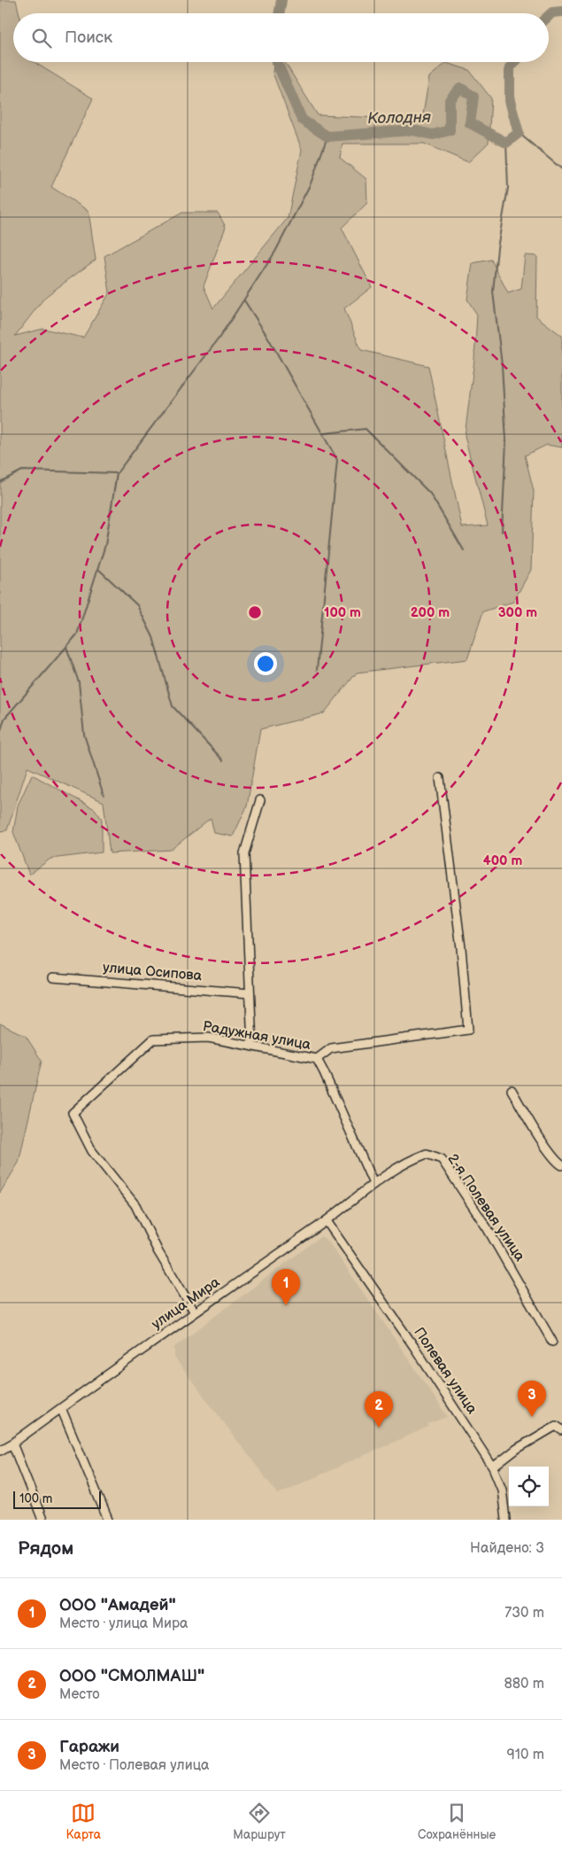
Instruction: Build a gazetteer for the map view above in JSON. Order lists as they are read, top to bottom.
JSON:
{
  "streets": {
    "street": [
      "улица Осипова",
      "Радужная улица",
      "2-я Полевая улица",
      "улица Мира",
      "Полевая улица"
    ]
  },
  "crossings": [
    ["Радужная улица", "2-я Полевая улица"],
    ["Радужная улица", "улица Мира"],
    ["2-я Полевая улица", "улица Мира"],
    ["2-я Полевая улица", "Полевая улица"],
    ["улица Мира", "Полевая улица"]
  ],
  "water": ["Колодня"],
  "scale_bar": "100 m",
  "page": {
    "search": "Поиск",
    "pins": ["1", "3", "2"],
    "scale": "100 m",
    "heading": ["Рядом", "Найдено: 3"],
    "list": [
      {
        "mark": "1",
        "name": "ООО \"Амадей\"",
        "note": "Место · улица Мира",
        "value": "730 m"
      },
      {
        "mark": "2",
        "name": "ООО \"СМОЛМАШ\"",
        "note": "Место",
        "value": "880 m"
      },
      {
        "mark": "3",
        "name": "Гаражи",
        "note": "Место · Полевая улица",
        "value": "910 m"
      }
    ],
    "nav": ["Карта", "Маршрут", "Сохранённые"]
  },
  "rings": [
    "100 m",
    "200 m",
    "300 m",
    "400 m"
  ]
}
